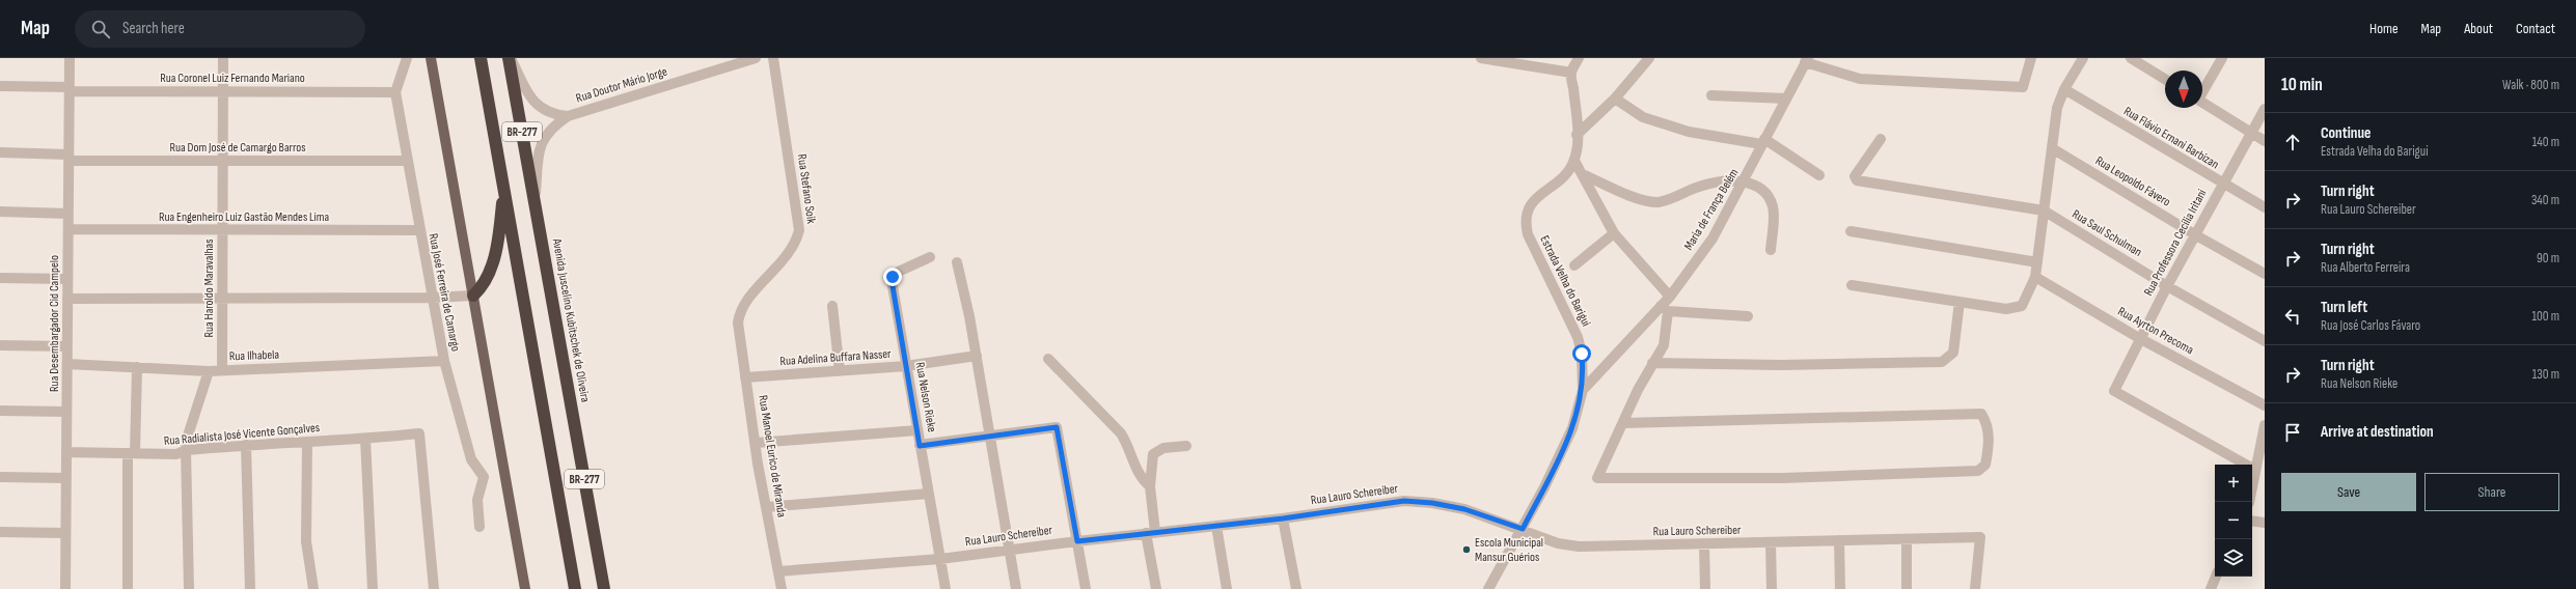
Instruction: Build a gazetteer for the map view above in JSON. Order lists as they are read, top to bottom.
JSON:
{
  "streets": {
    "highway": ["BR-277", "Avenida Juscelino Kubitschek de Oliveira"],
    "street": [
      "Rua Coronel Luiz Fernando Mariano",
      "Rua Doutor Mário Jorge",
      "Rua Flávio Ernani Barbizan",
      "Rua Dom José de Camargo Barros",
      "Rua Leopoldo Fávero",
      "Rua Stefano Soik",
      "Maria de França Belém",
      "Rua Engenheiro Luiz Gastão Mendes Lima",
      "Rua Saul Schulman",
      "Rua Professora Cecília Iritani",
      "Estrada Velha do Barigui",
      "Rua Haroldo Maravalhas",
      "Rua José Ferreira de Camargo",
      "Rua Desembargador Cid Campelo",
      "Rua Ayrton Precoma",
      "Rua Ilhabela",
      "Rua Adelina Buffara Nasser",
      "Rua Nelson Rieke",
      "Rua Radialista José Vicente Gonçalves",
      "Rua Manoel Eurico de Miranda",
      "Rua Lauro Schereiber"
    ]
  },
  "crossings": [
    ["Rua Coronel Luiz Fernando Mariano", "Rua Haroldo Maravalhas"],
    ["Rua Coronel Luiz Fernando Mariano", "Rua José Ferreira de Camargo"],
    ["Rua Coronel Luiz Fernando Mariano", "Rua Desembargador Cid Campelo"],
    ["Rua Doutor Mário Jorge", "Avenida Juscelino Kubitschek de Oliveira"],
    ["Rua Flávio Ernani Barbizan", "Rua Professora Cecília Iritani"],
    ["Rua Dom José de Camargo Barros", "Rua Haroldo Maravalhas"],
    ["Rua Dom José de Camargo Barros", "Rua José Ferreira de Camargo"],
    ["Rua Dom José de Camargo Barros", "Rua Desembargador Cid Campelo"],
    ["Rua Leopoldo Fávero", "Rua Professora Cecília Iritani"],
    ["Rua Stefano Soik", "Rua Manoel Eurico de Miranda"],
    ["Maria de França Belém", "Estrada Velha do Barigui"],
    ["Rua Engenheiro Luiz Gastão Mendes Lima", "Rua Haroldo Maravalhas"],
    ["Rua Engenheiro Luiz Gastão Mendes Lima", "Rua José Ferreira de Camargo"],
    ["Rua Engenheiro Luiz Gastão Mendes Lima", "Rua Desembargador Cid Campelo"],
    ["Rua Saul Schulman", "Rua Professora Cecília Iritani"],
    ["Rua Professora Cecília Iritani", "Rua Ayrton Precoma"],
    ["Estrada Velha do Barigui", "Rua Lauro Schereiber"],
    ["Rua Haroldo Maravalhas", "Rua Ilhabela"],
    ["Rua José Ferreira de Camargo", "Rua Ilhabela"],
    ["Rua Desembargador Cid Campelo", "Rua Ilhabela"],
    ["Rua Desembargador Cid Campelo", "Rua Radialista José Vicente Gonçalves"],
    ["Rua Adelina Buffara Nasser", "Rua Nelson Rieke"],
    ["Rua Adelina Buffara Nasser", "Rua Manoel Eurico de Miranda"],
    ["Rua Nelson Rieke", "Rua Lauro Schereiber"],
    ["Rua Manoel Eurico de Miranda", "Rua Lauro Schereiber"]
  ],
  "places": ["Escola Municipal Mansur Guérios"],
  "north": "bottom",
  "page": {
    "header": "Map",
    "search": "Search here",
    "nav": [
      "Home",
      "Map",
      "About",
      "Contact"
    ],
    "heading": ["10 min", "Walk · 800 m"],
    "list": [
      ["Continue", "Estrada Velha do Barigui", "140 m"],
      ["Turn right", "Rua Lauro Schereiber", "340 m"],
      ["Turn right", "Rua Alberto Ferreira", "90 m"],
      ["Turn left", "Rua José Carlos Fávaro", "100 m"],
      ["Turn right", "Rua Nelson Rieke", "130 m"],
      "Arrive at destination"
    ],
    "buttons": ["Save", "Share"],
    "map_buttons": ["+", "−"]
  }
}
